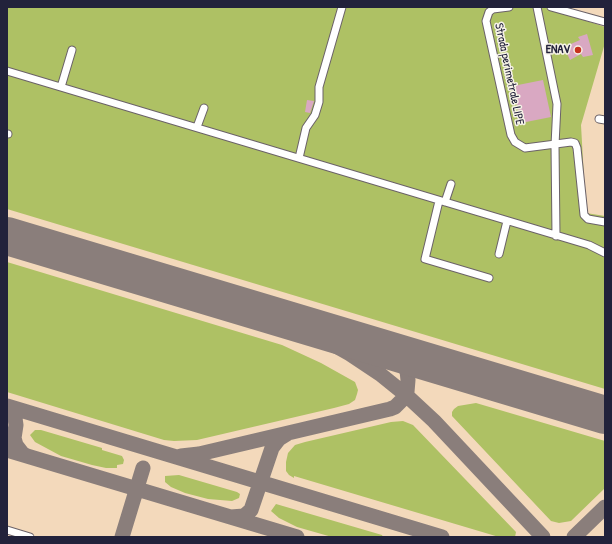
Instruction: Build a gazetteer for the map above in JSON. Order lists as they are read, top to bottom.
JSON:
{
  "streets": {
    "street": ["Strada perimetrale LIPE"]
  },
  "places": ["ENAV"]
}
